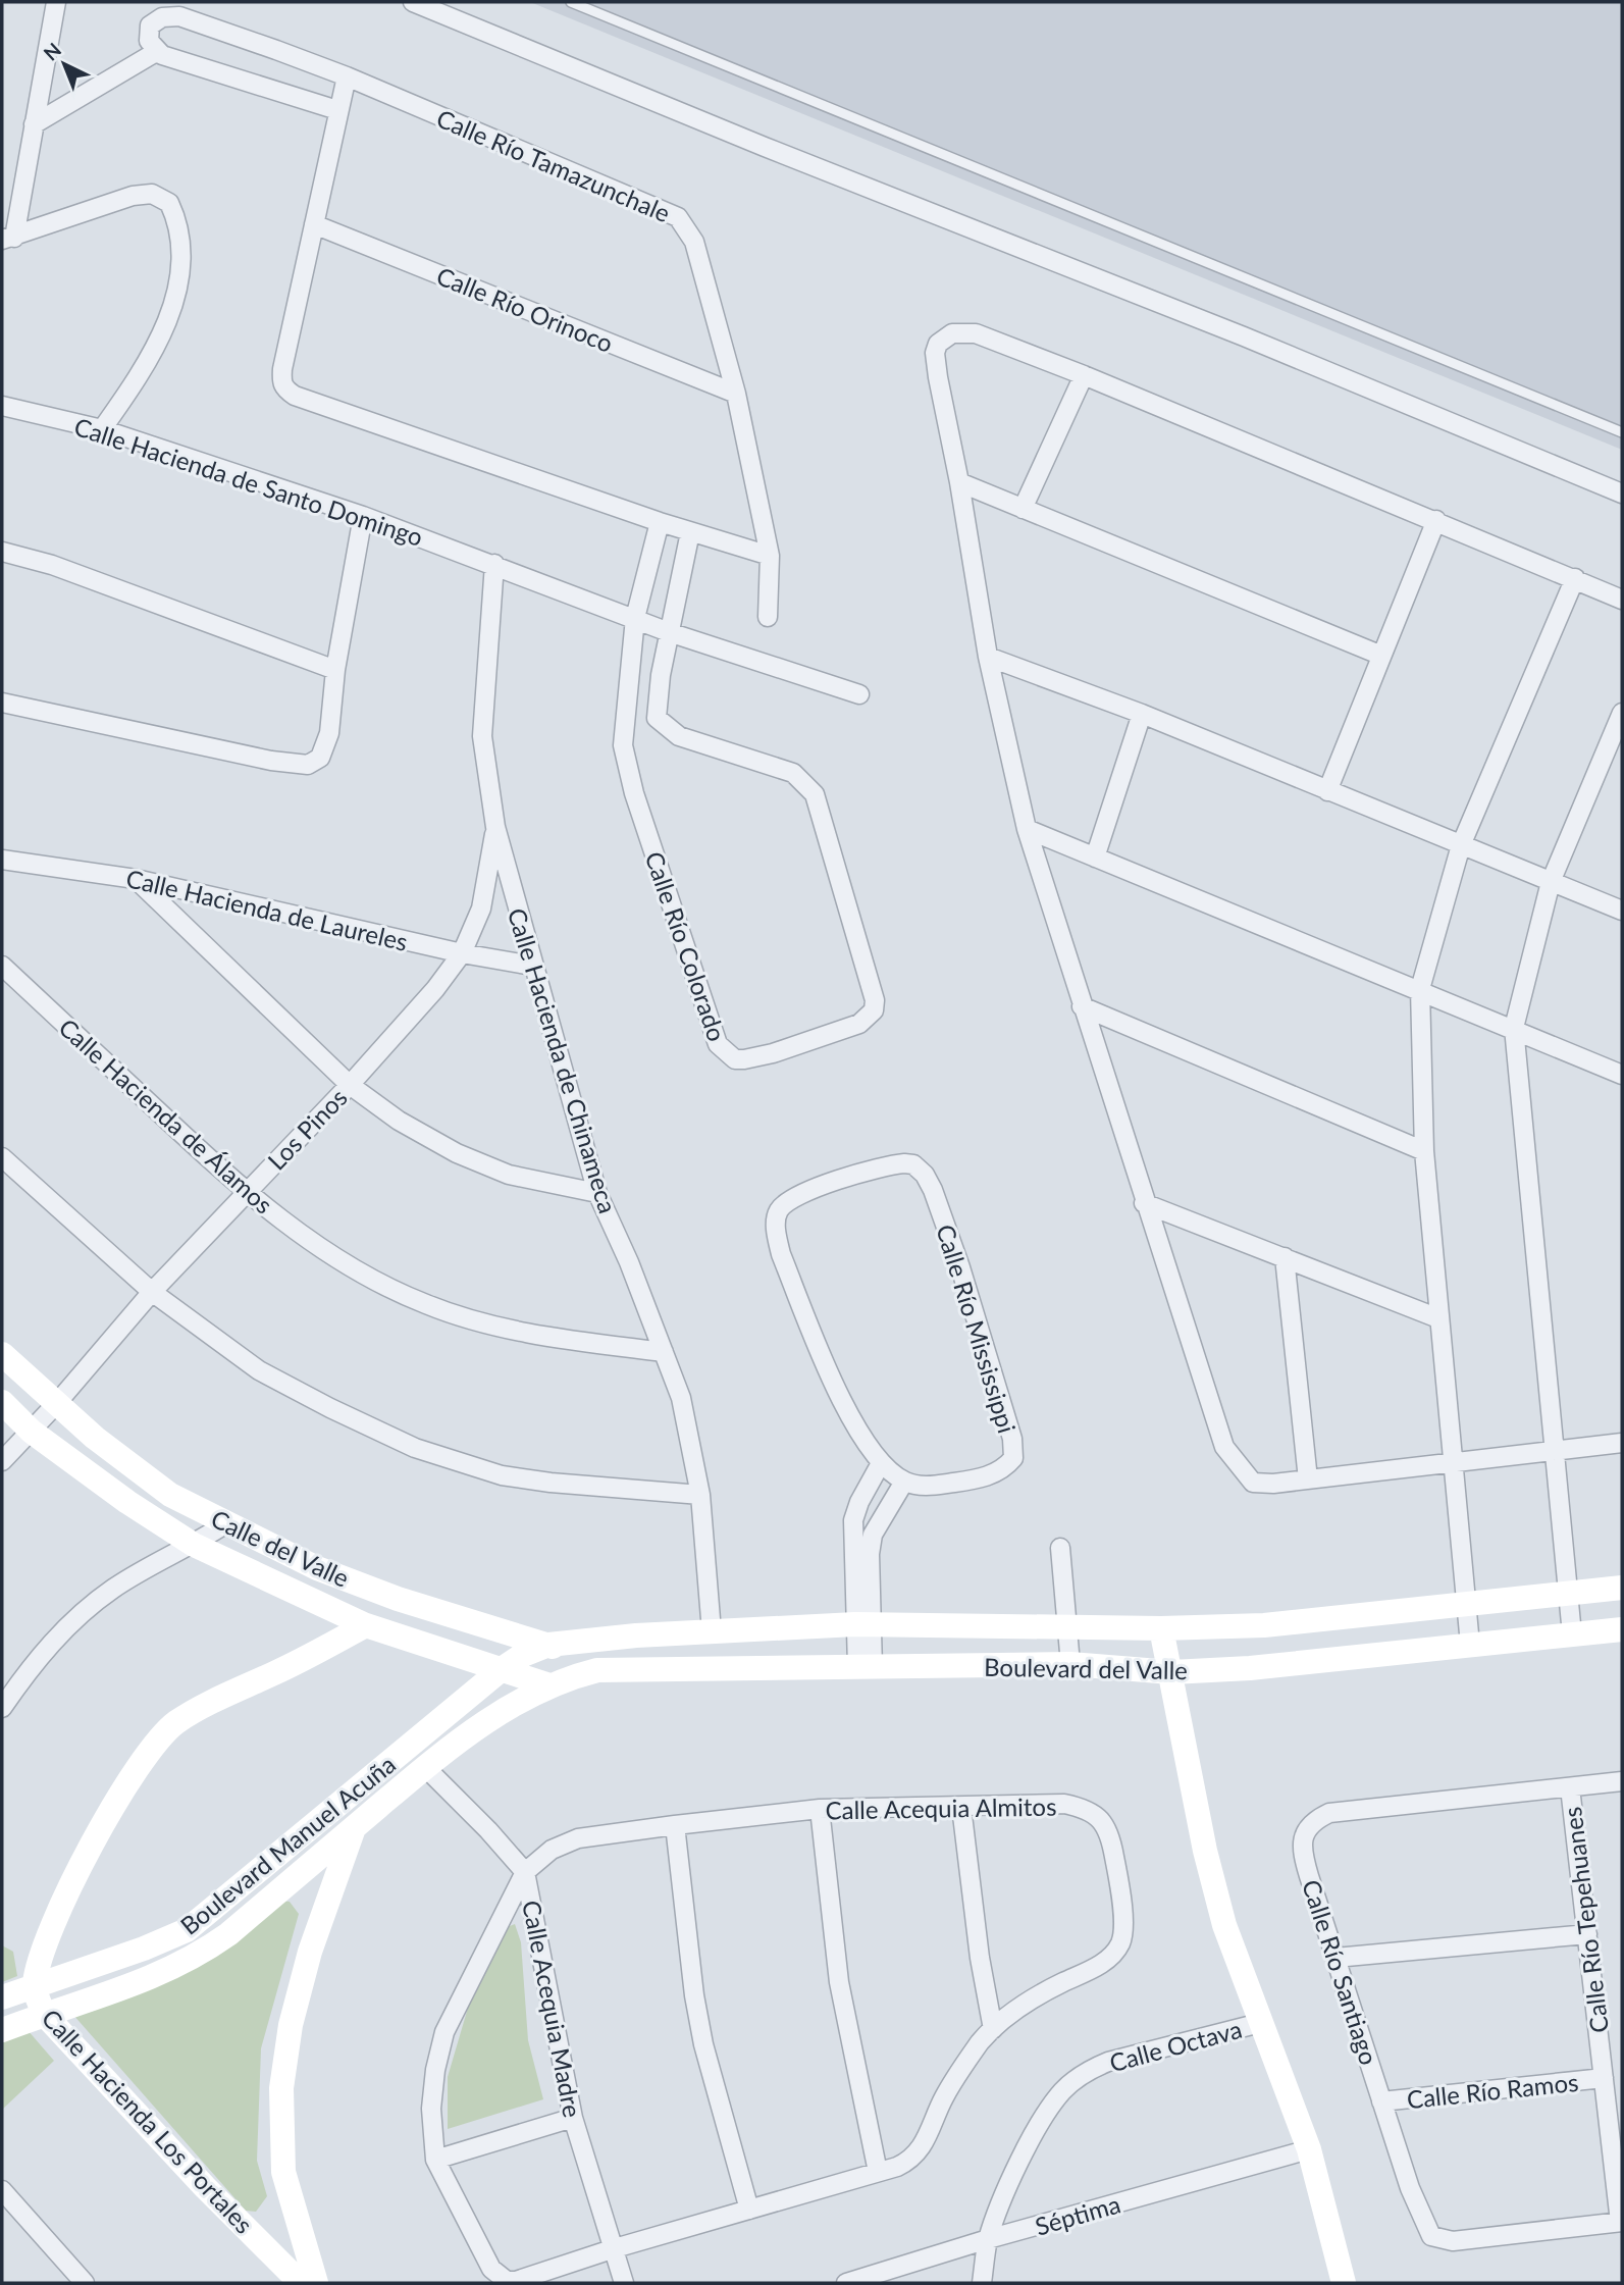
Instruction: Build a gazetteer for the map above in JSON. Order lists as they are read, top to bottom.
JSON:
{
  "streets": {
    "street": [
      "Calle Río Tamazunchale",
      "Calle Río Orinoco",
      "Calle Hacienda de Santo Domingo",
      "Calle Hacienda de Laureles",
      "Calle Río Colorado",
      "Calle Hacienda de Chinameca",
      "Calle Hacienda de Álamos",
      "Los Pinos",
      "Calle Río Mississippi",
      "Calle del Valle",
      "Boulevard del Valle",
      "Calle Acequia Almitos",
      "Boulevard Manuel Acuña",
      "Calle Río Tepehuanes",
      "Calle Río Santiago",
      "Calle Acequia Madre",
      "Calle Octava",
      "Calle Río Ramos",
      "Calle Hacienda Los Portales",
      "Séptima"
    ]
  },
  "crossings": [
    ["Calle Río Tamazunchale", "Calle Río Orinoco"],
    ["Calle Hacienda de Santo Domingo", "Calle Río Colorado"],
    ["Calle Hacienda de Santo Domingo", "Calle Hacienda de Chinameca"],
    ["Calle Hacienda de Laureles", "Calle Hacienda de Chinameca"],
    ["Calle Hacienda de Laureles", "Los Pinos"],
    ["Calle Hacienda de Chinameca", "Calle Hacienda de Álamos"],
    ["Calle Hacienda de Chinameca", "Los Pinos"],
    ["Calle Hacienda de Chinameca", "Boulevard del Valle"],
    ["Calle Hacienda de Álamos", "Los Pinos"],
    ["Los Pinos", "Calle del Valle"],
    ["Calle del Valle", "Boulevard del Valle"],
    ["Calle del Valle", "Boulevard Manuel Acuña"],
    ["Calle del Valle", "Calle Hacienda Los Portales"],
    ["Boulevard del Valle", "Boulevard Manuel Acuña"],
    ["Calle Acequia Almitos", "Calle Acequia Madre"],
    ["Boulevard Manuel Acuña", "Calle Acequia Madre"],
    ["Boulevard Manuel Acuña", "Calle Hacienda Los Portales"],
    ["Calle Río Tepehuanes", "Calle Río Santiago"],
    ["Calle Río Tepehuanes", "Calle Río Ramos"],
    ["Calle Río Santiago", "Calle Río Ramos"],
    ["Calle Octava", "Séptima"]
  ],
  "north": "top left"
}
